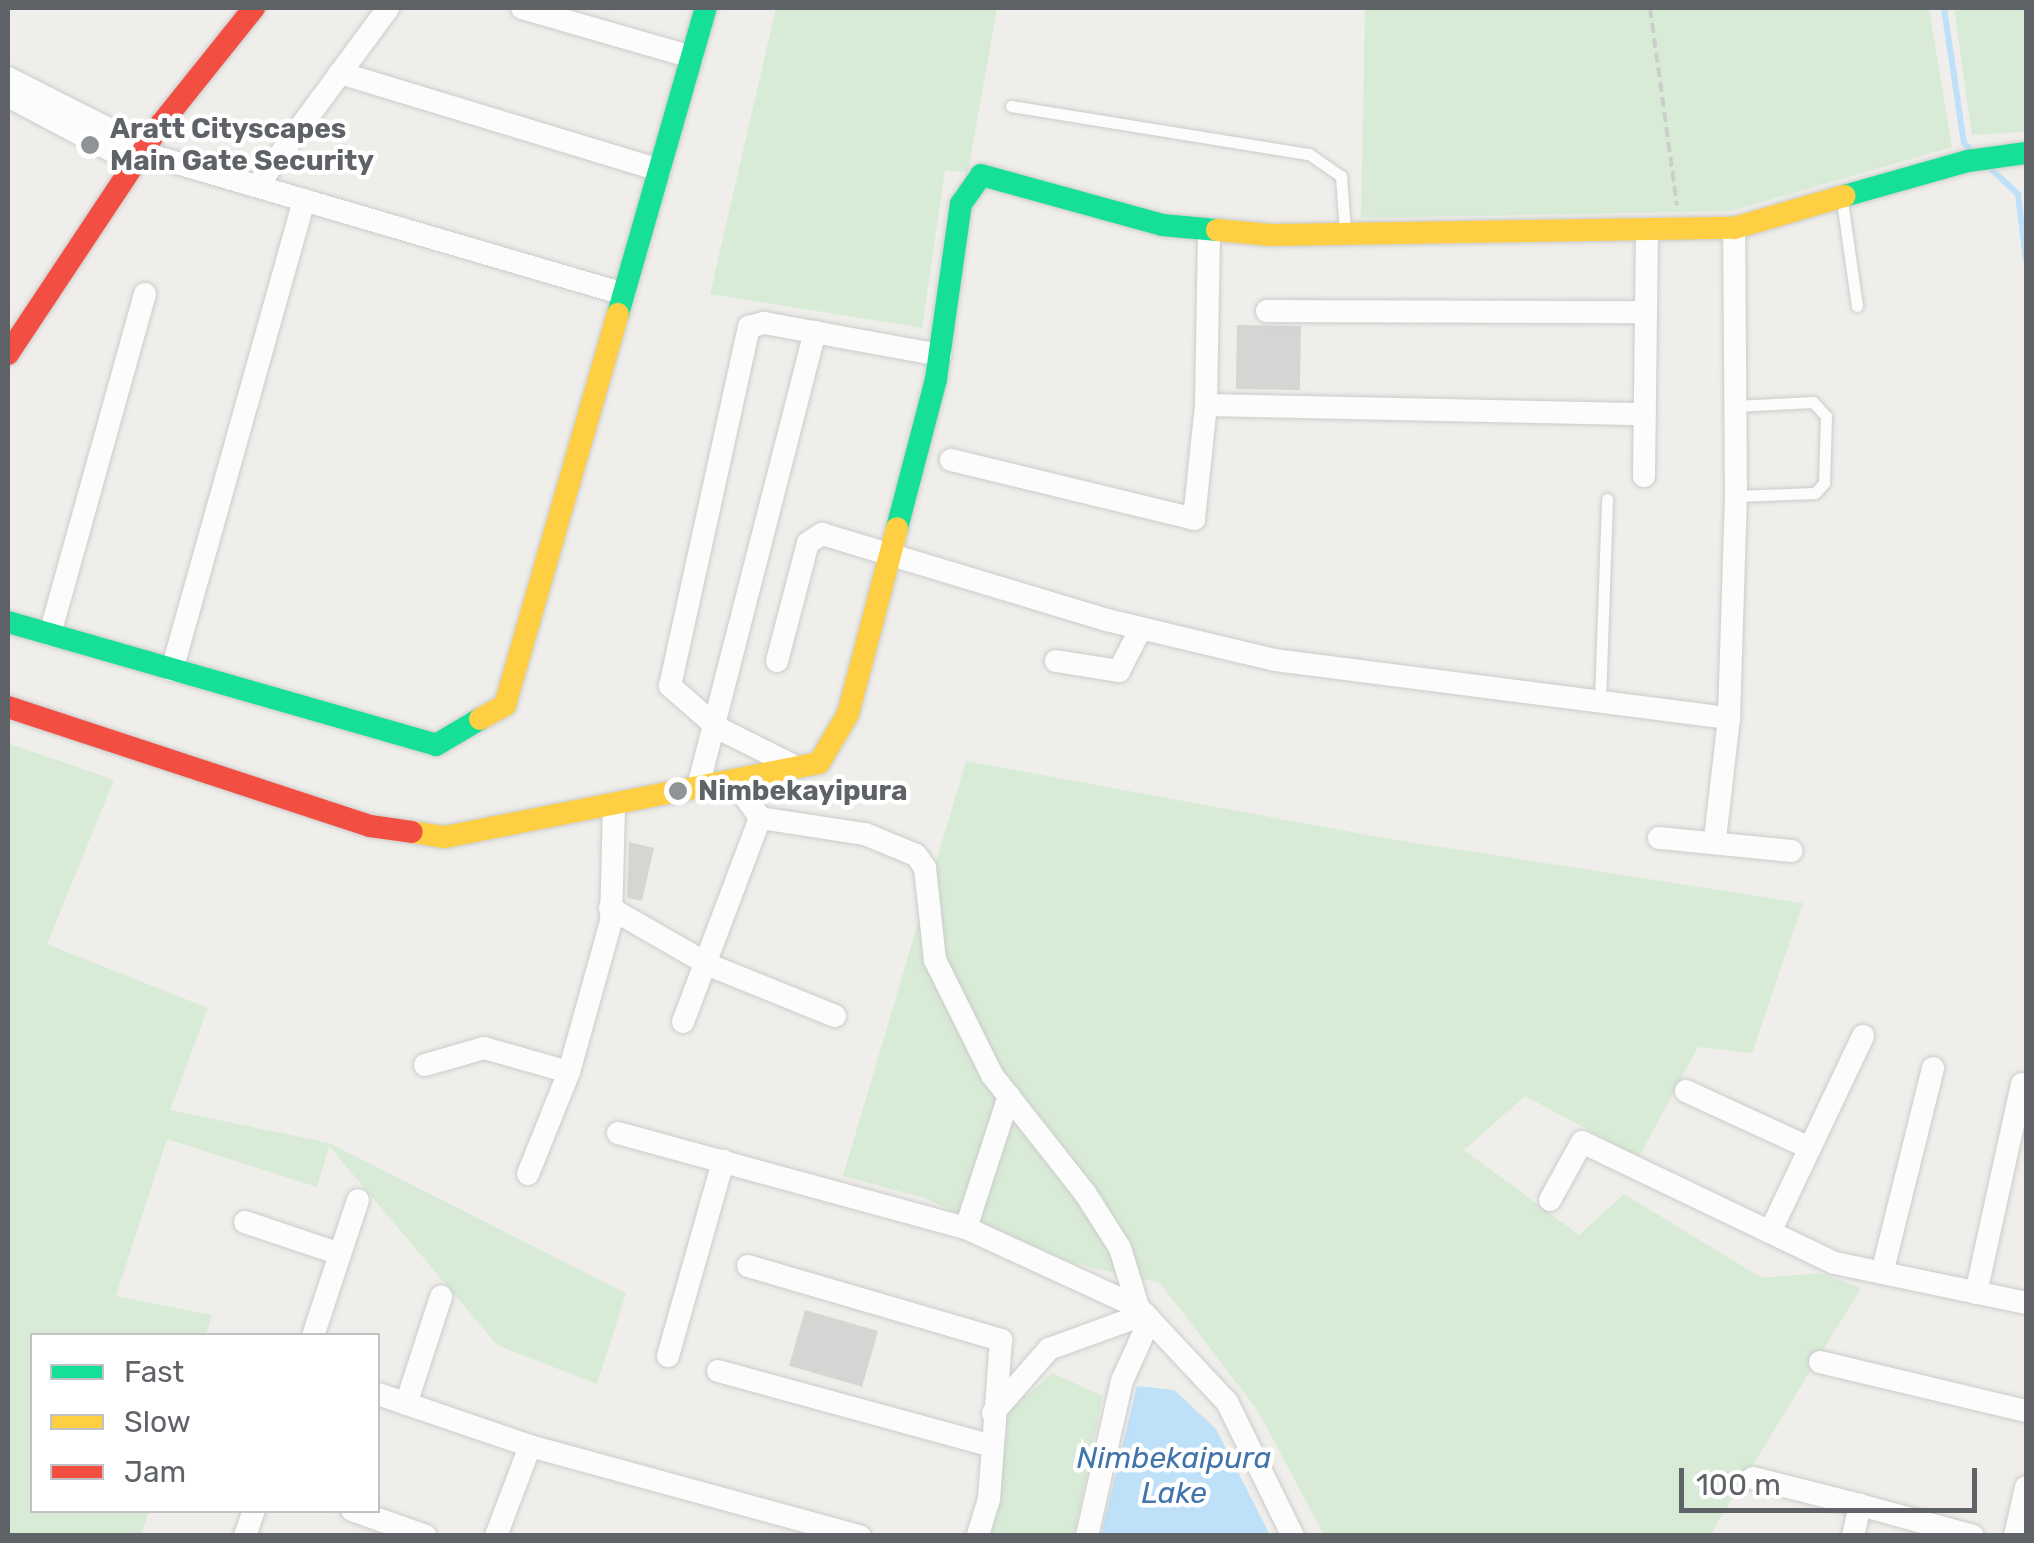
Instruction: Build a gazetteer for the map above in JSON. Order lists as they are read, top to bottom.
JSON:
{
  "water": ["Nimbekaipura Lake"],
  "places": ["Aratt Cityscapes Main Gate Security", "Nimbekayipura"],
  "legend": ["Fast", "Slow", "Jam"],
  "scale_bar": "100 m"
}
